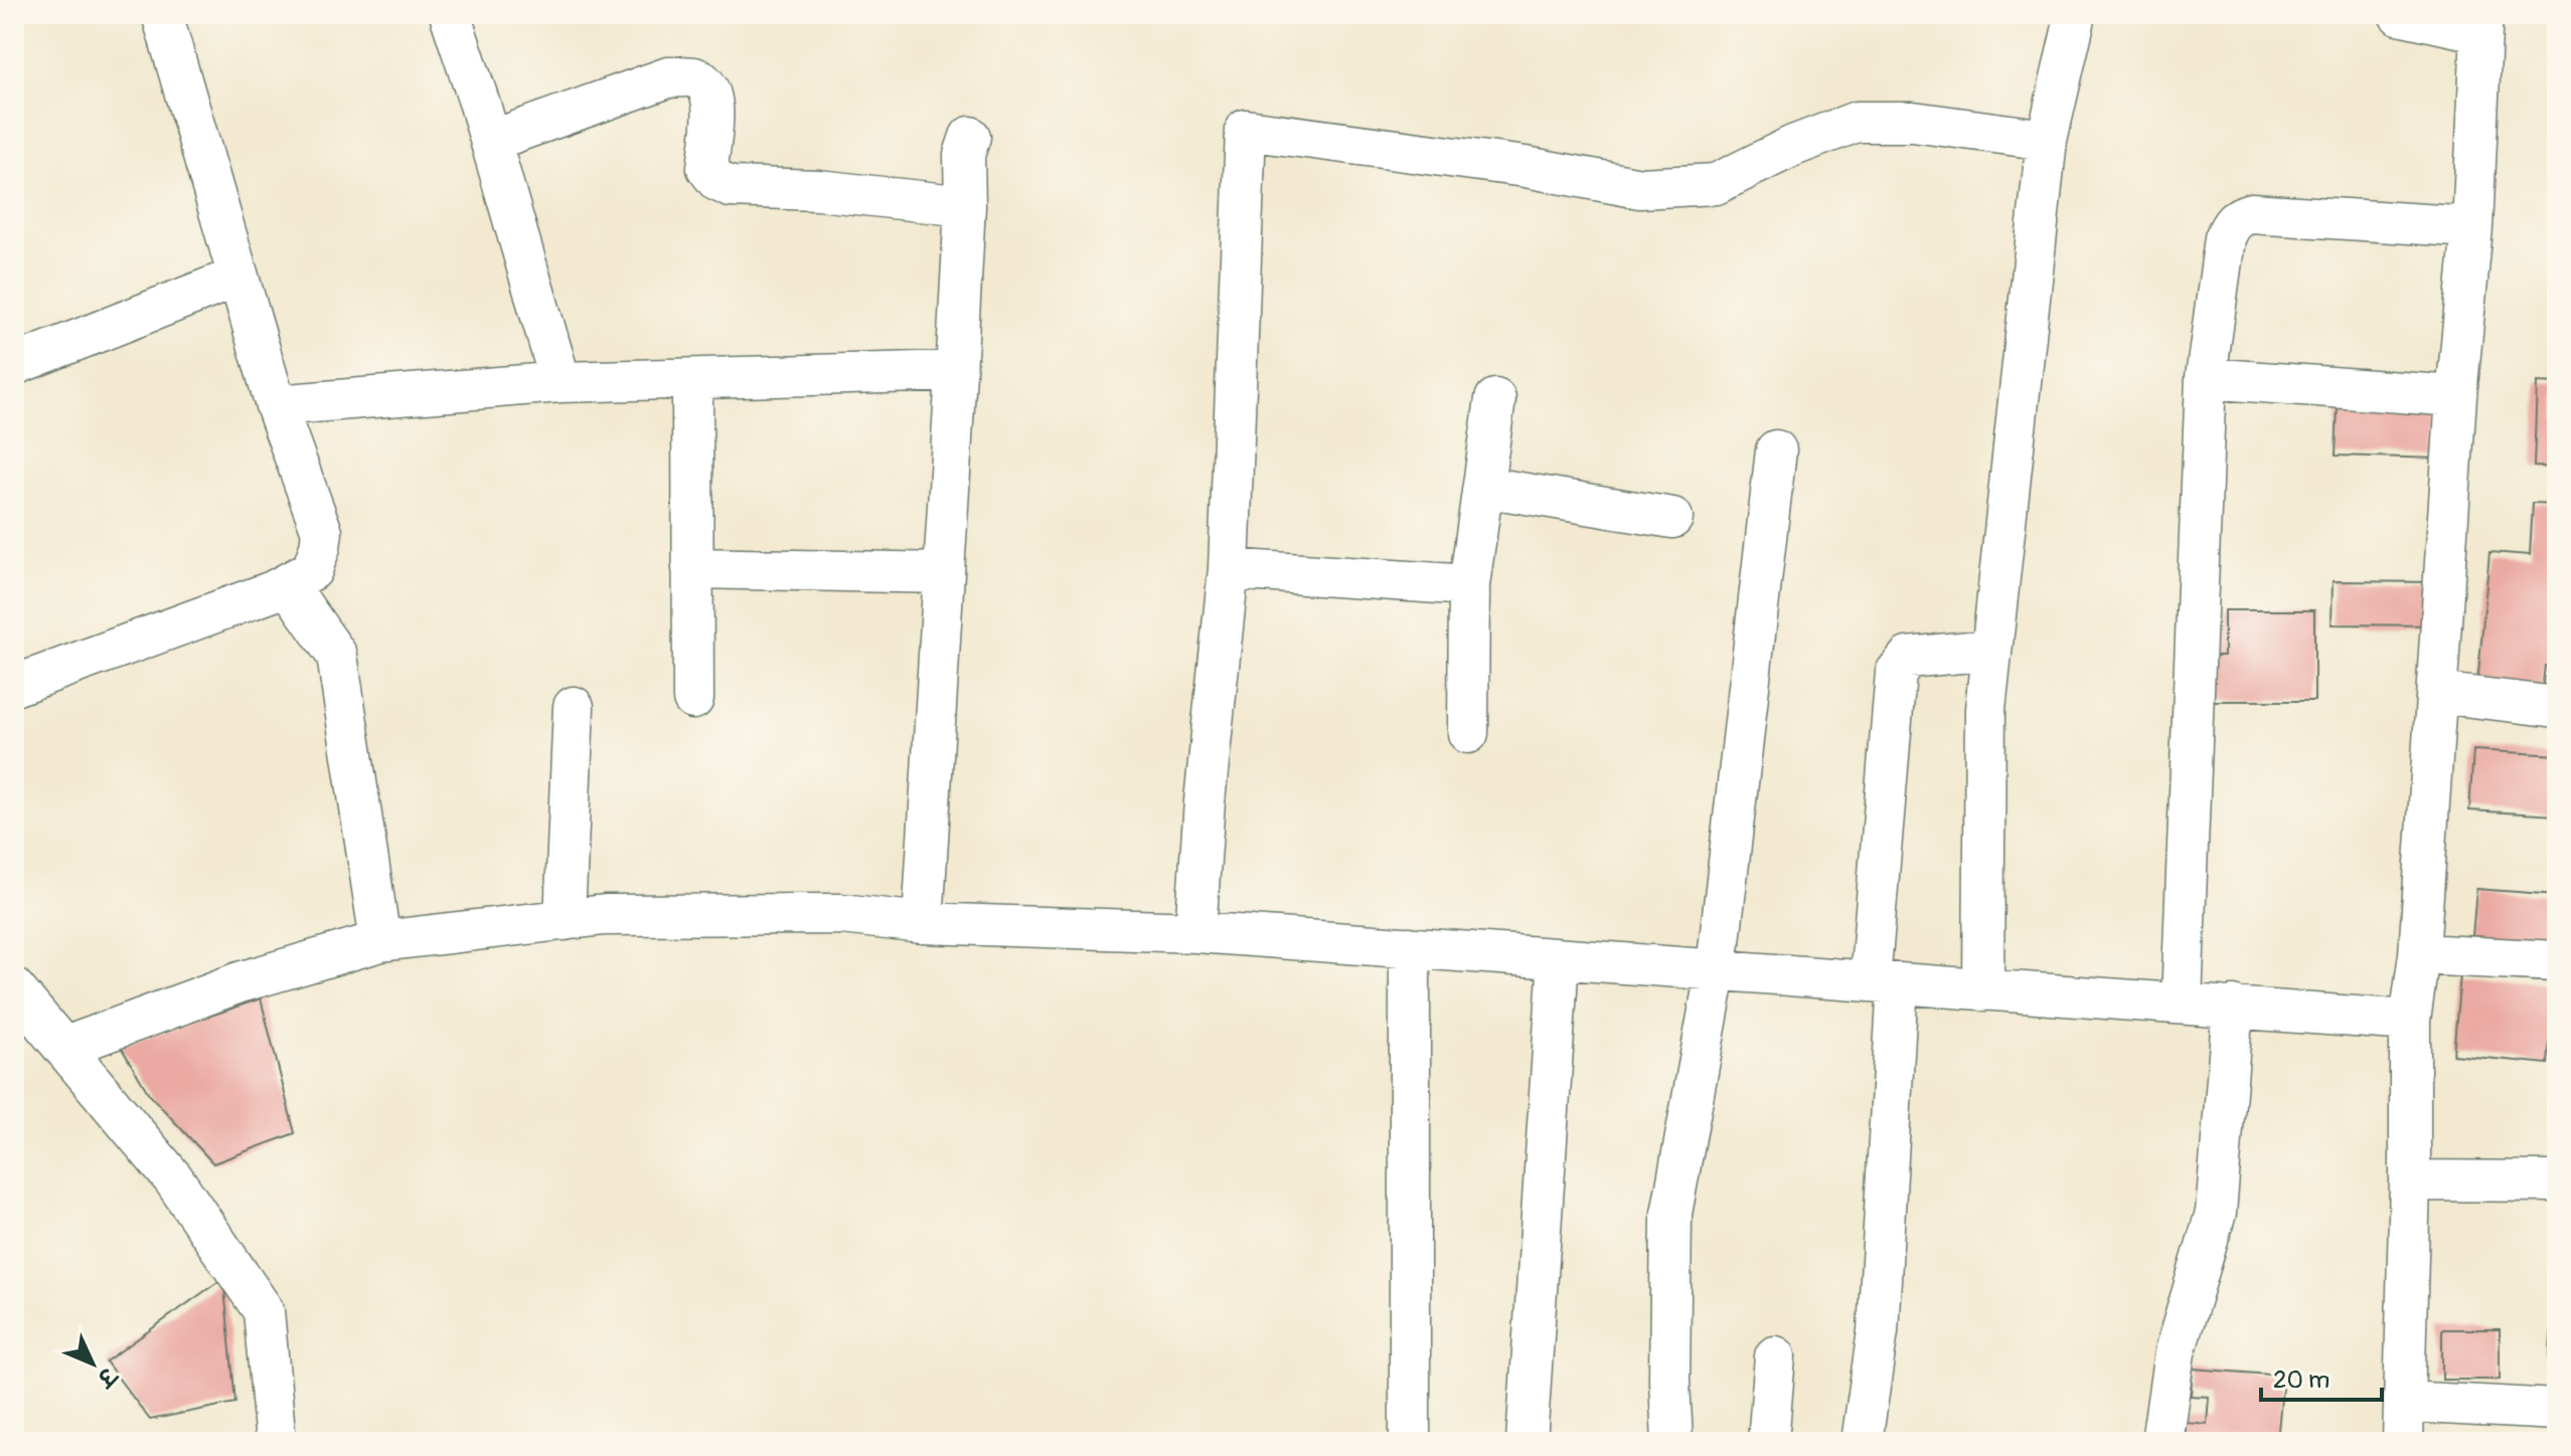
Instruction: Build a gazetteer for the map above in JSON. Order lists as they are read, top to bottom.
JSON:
{
  "scale_bar": "20 m",
  "north": "bottom right"
}
